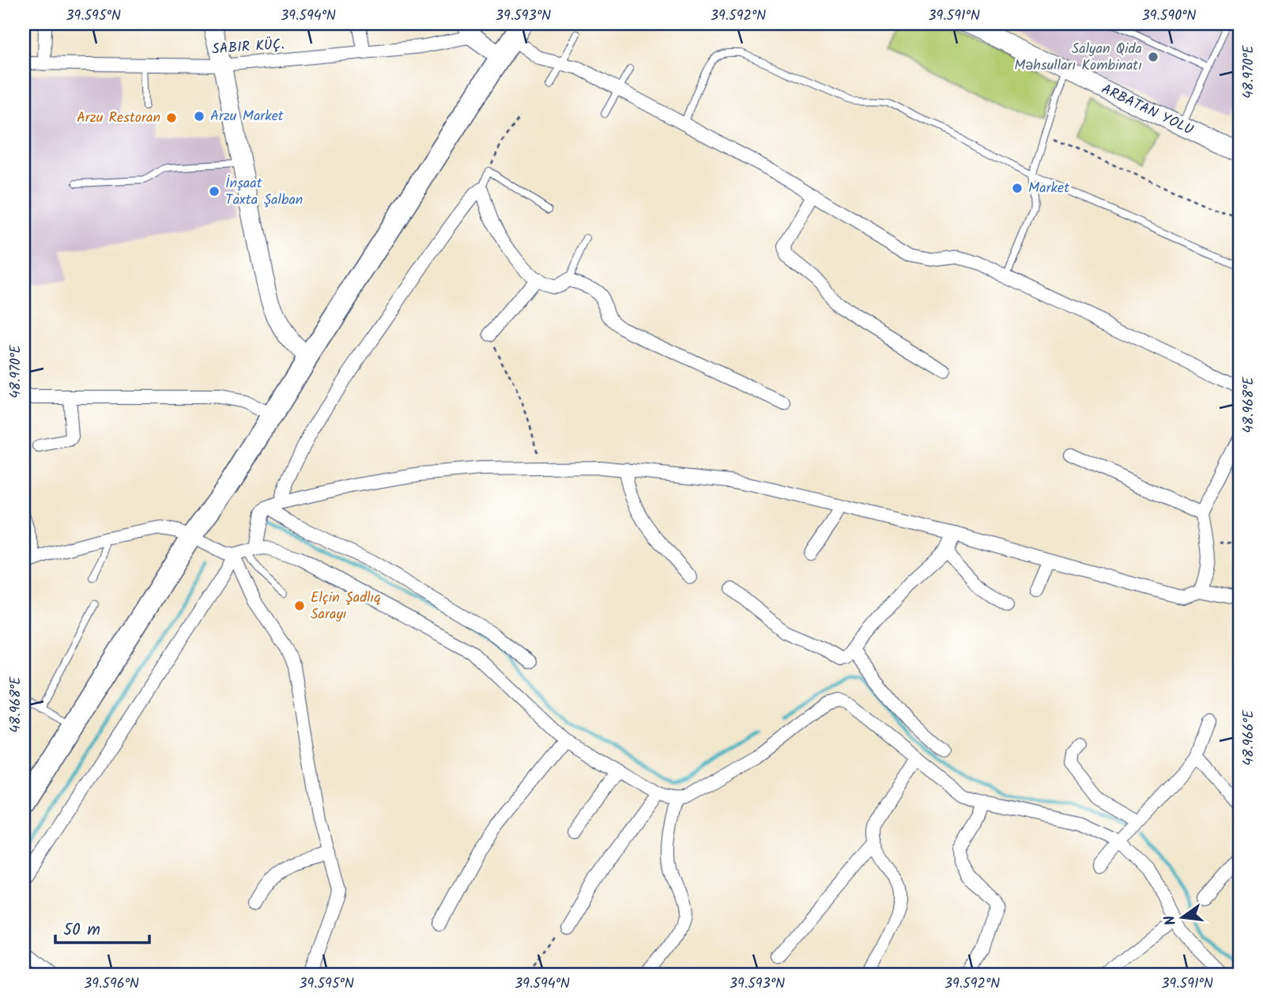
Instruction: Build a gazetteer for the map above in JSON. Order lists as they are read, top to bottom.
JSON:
{
  "streets": {
    "street": ["SABIR KÜÇ.", "ARBATAN YOLU"]
  },
  "places": [
    "Salyan Qida Məhsulları Kombinatı",
    "Arzu Market",
    "Arzu Restoran",
    "Market",
    "İnşaat Taxta Şalban",
    "Elçin Şadlıq Sarayı"
  ],
  "scale_bar": "50 m",
  "north": "left",
  "coordinates": [
    "39.595°N",
    "39.594°N",
    "39.593°N",
    "39.592°N",
    "39.591°N",
    "39.590°N",
    "48.970°E",
    "48.968°E",
    "48.966°E",
    "39.596°N"
  ]
}
